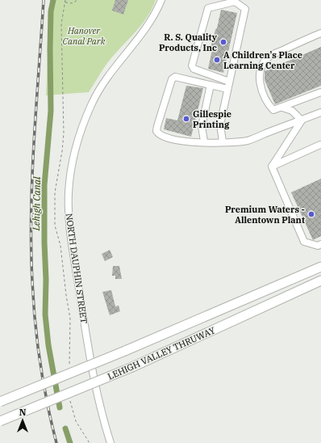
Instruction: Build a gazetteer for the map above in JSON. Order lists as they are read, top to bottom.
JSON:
{
  "streets": {
    "highway": ["LEHIGH VALLEY THRUWAY"],
    "street": ["NORTH DAUPHIN STREET"]
  },
  "water": ["Lehigh Canal"],
  "parks": ["Hanover Canal Park"],
  "places": [
    "R. S. Quality Products, Inc",
    "A Children's Place Learning Center",
    "Gillespie Printing",
    "Premium Waters - Allentown Plant"
  ],
  "north": "top"
}
